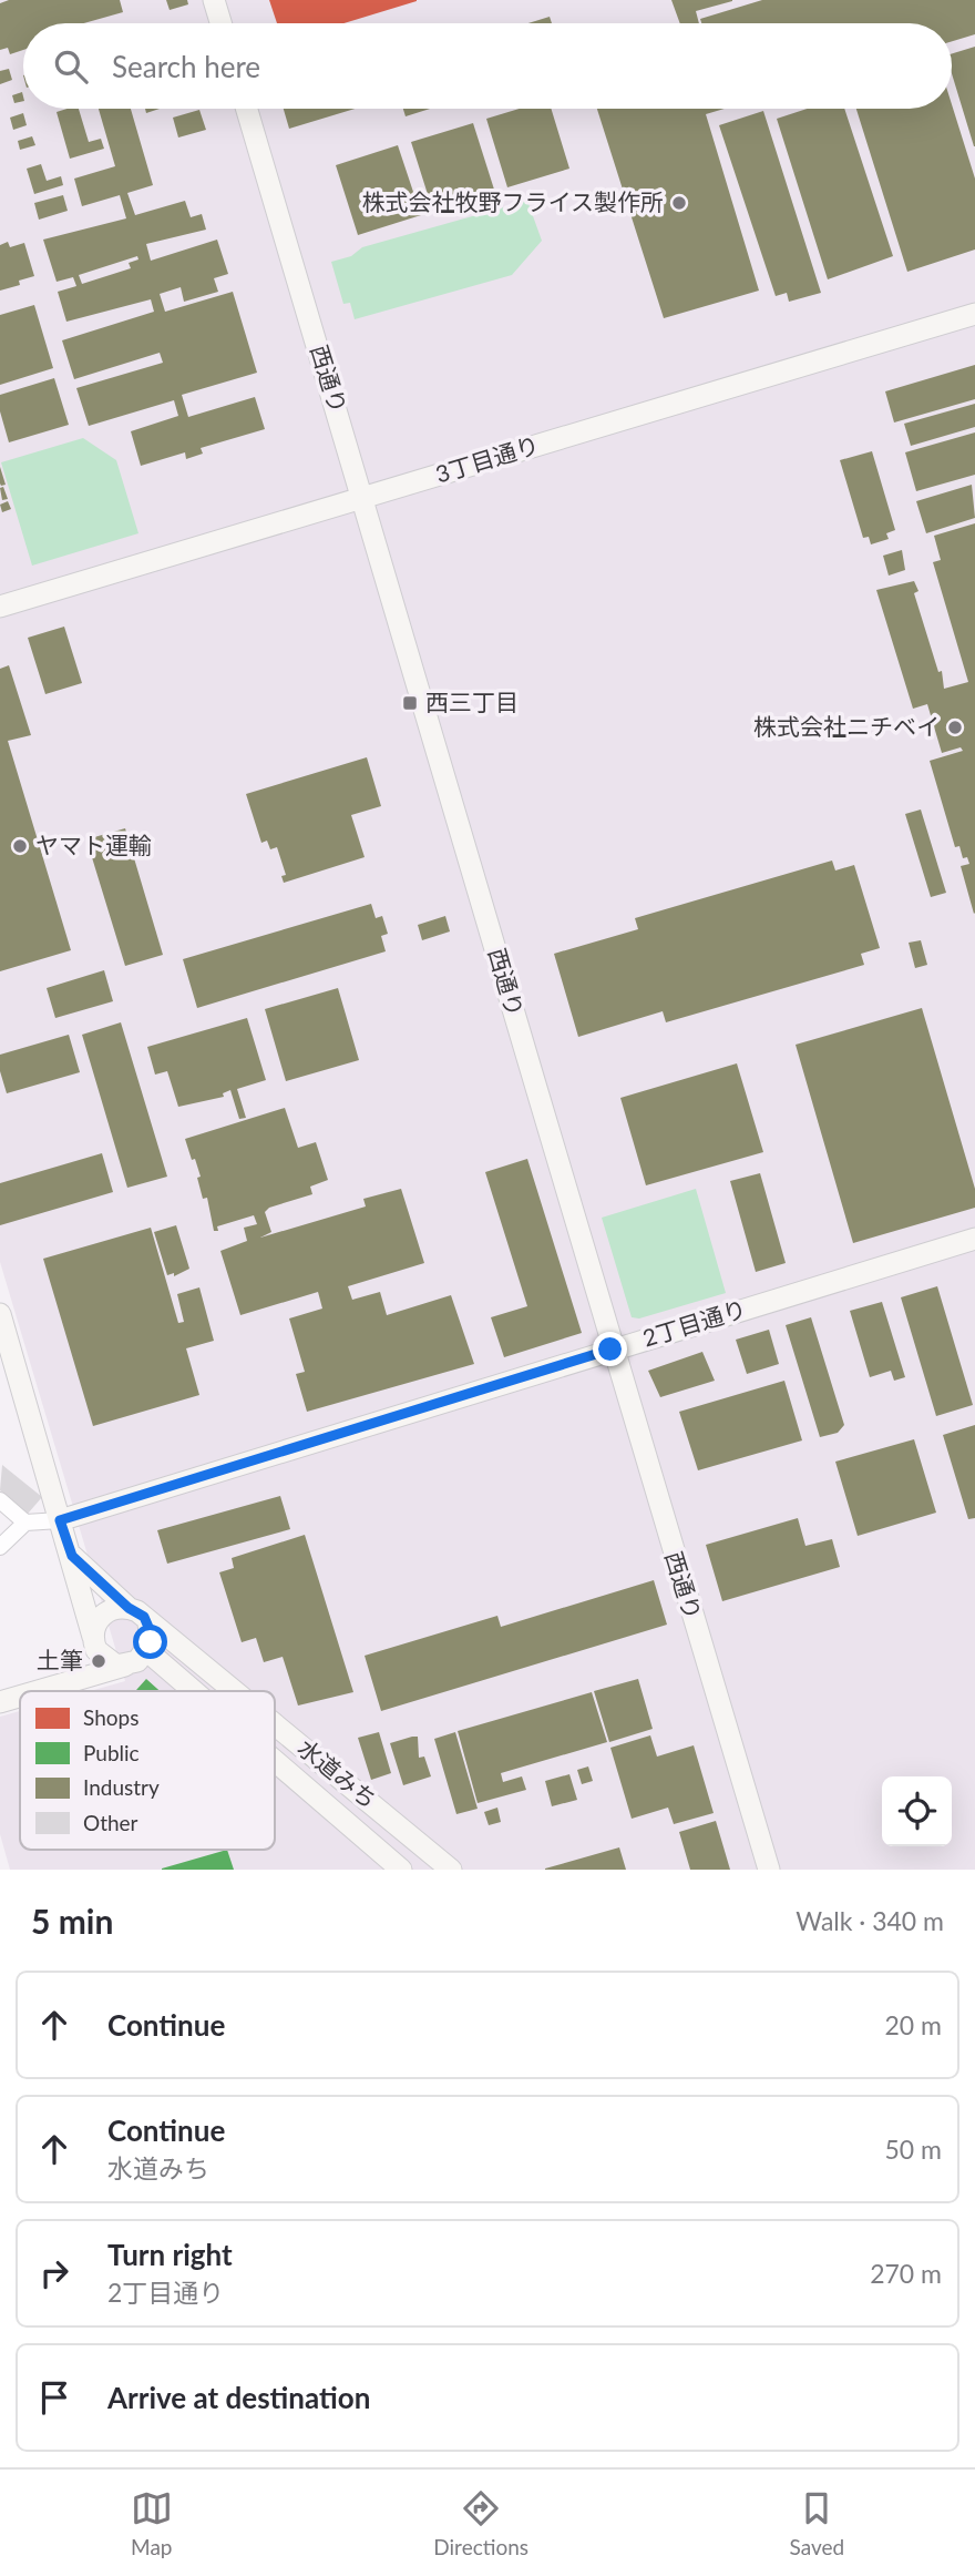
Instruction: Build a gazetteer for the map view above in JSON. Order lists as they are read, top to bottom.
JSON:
{
  "streets": {
    "street": [
      "西通り",
      "3丁目通り",
      "2丁目通り",
      "水道みち"
    ]
  },
  "crossings": [
    ["西通り", "3丁目通り"],
    ["西通り", "2丁目通り"]
  ],
  "places": {
    "other": [
      "株式会社牧野フライス製作所",
      "株式会社ニチベイ",
      "ヤマト運輸",
      "土筆"
    ],
    "transit": ["西三丁目"]
  },
  "legend": [
    "Shops",
    "Public",
    "Industry",
    "Other"
  ],
  "page": {
    "search": "Search here",
    "heading": ["5 min", "Walk · 340 m"],
    "list": [
      ["Continue", "20 m"],
      ["Continue", "水道みち", "50 m"],
      ["Turn right", "2丁目通り", "270 m"],
      "Arrive at destination"
    ],
    "nav": ["Map", "Directions", "Saved"]
  }
}
